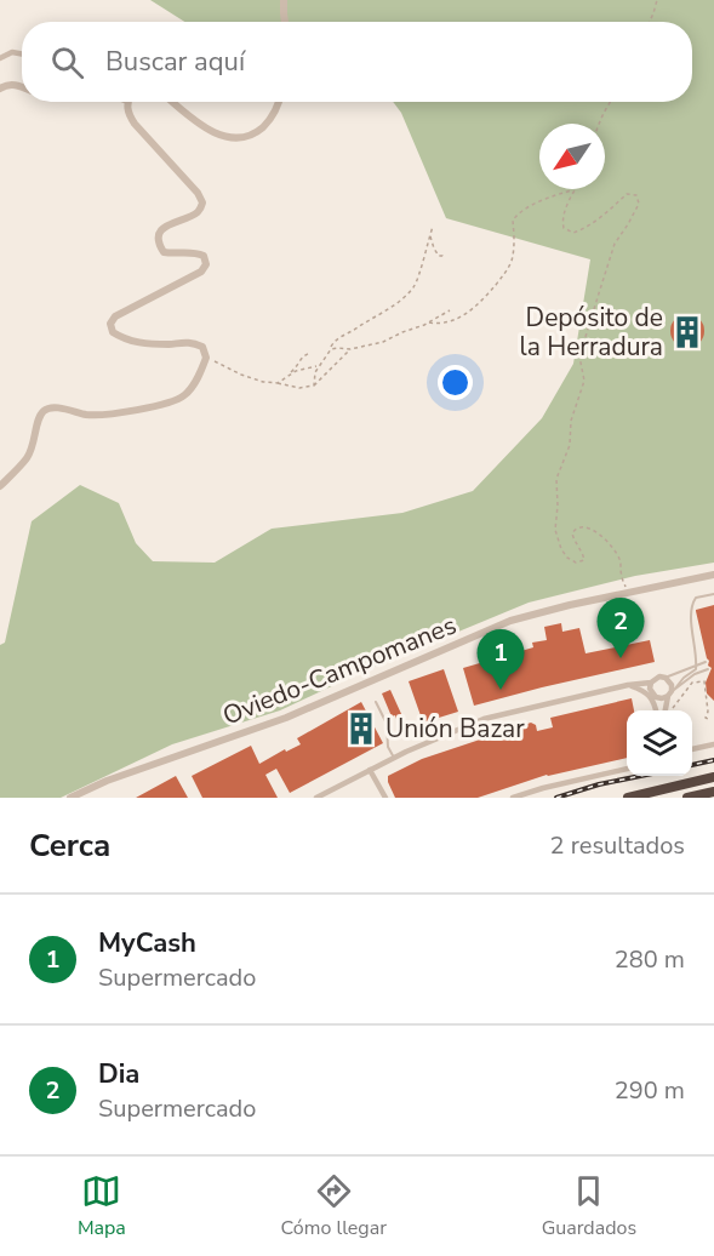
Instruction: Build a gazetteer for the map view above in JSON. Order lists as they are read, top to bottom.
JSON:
{
  "streets": {
    "street": ["Oviedo-Campomanes"]
  },
  "places": {
    "building": ["Depósito de la Herradura", "Unión Bazar"]
  },
  "north": "bottom left",
  "page": {
    "search": "Buscar aquí",
    "pins": ["2", "1"],
    "heading": ["Cerca", "2 resultados"],
    "list": [
      {
        "mark": "1",
        "name": "MyCash",
        "note": "Supermercado",
        "value": "280 m"
      },
      {
        "mark": "2",
        "name": "Dia",
        "note": "Supermercado",
        "value": "290 m"
      }
    ],
    "nav": ["Mapa", "Cómo llegar", "Guardados"]
  }
}
